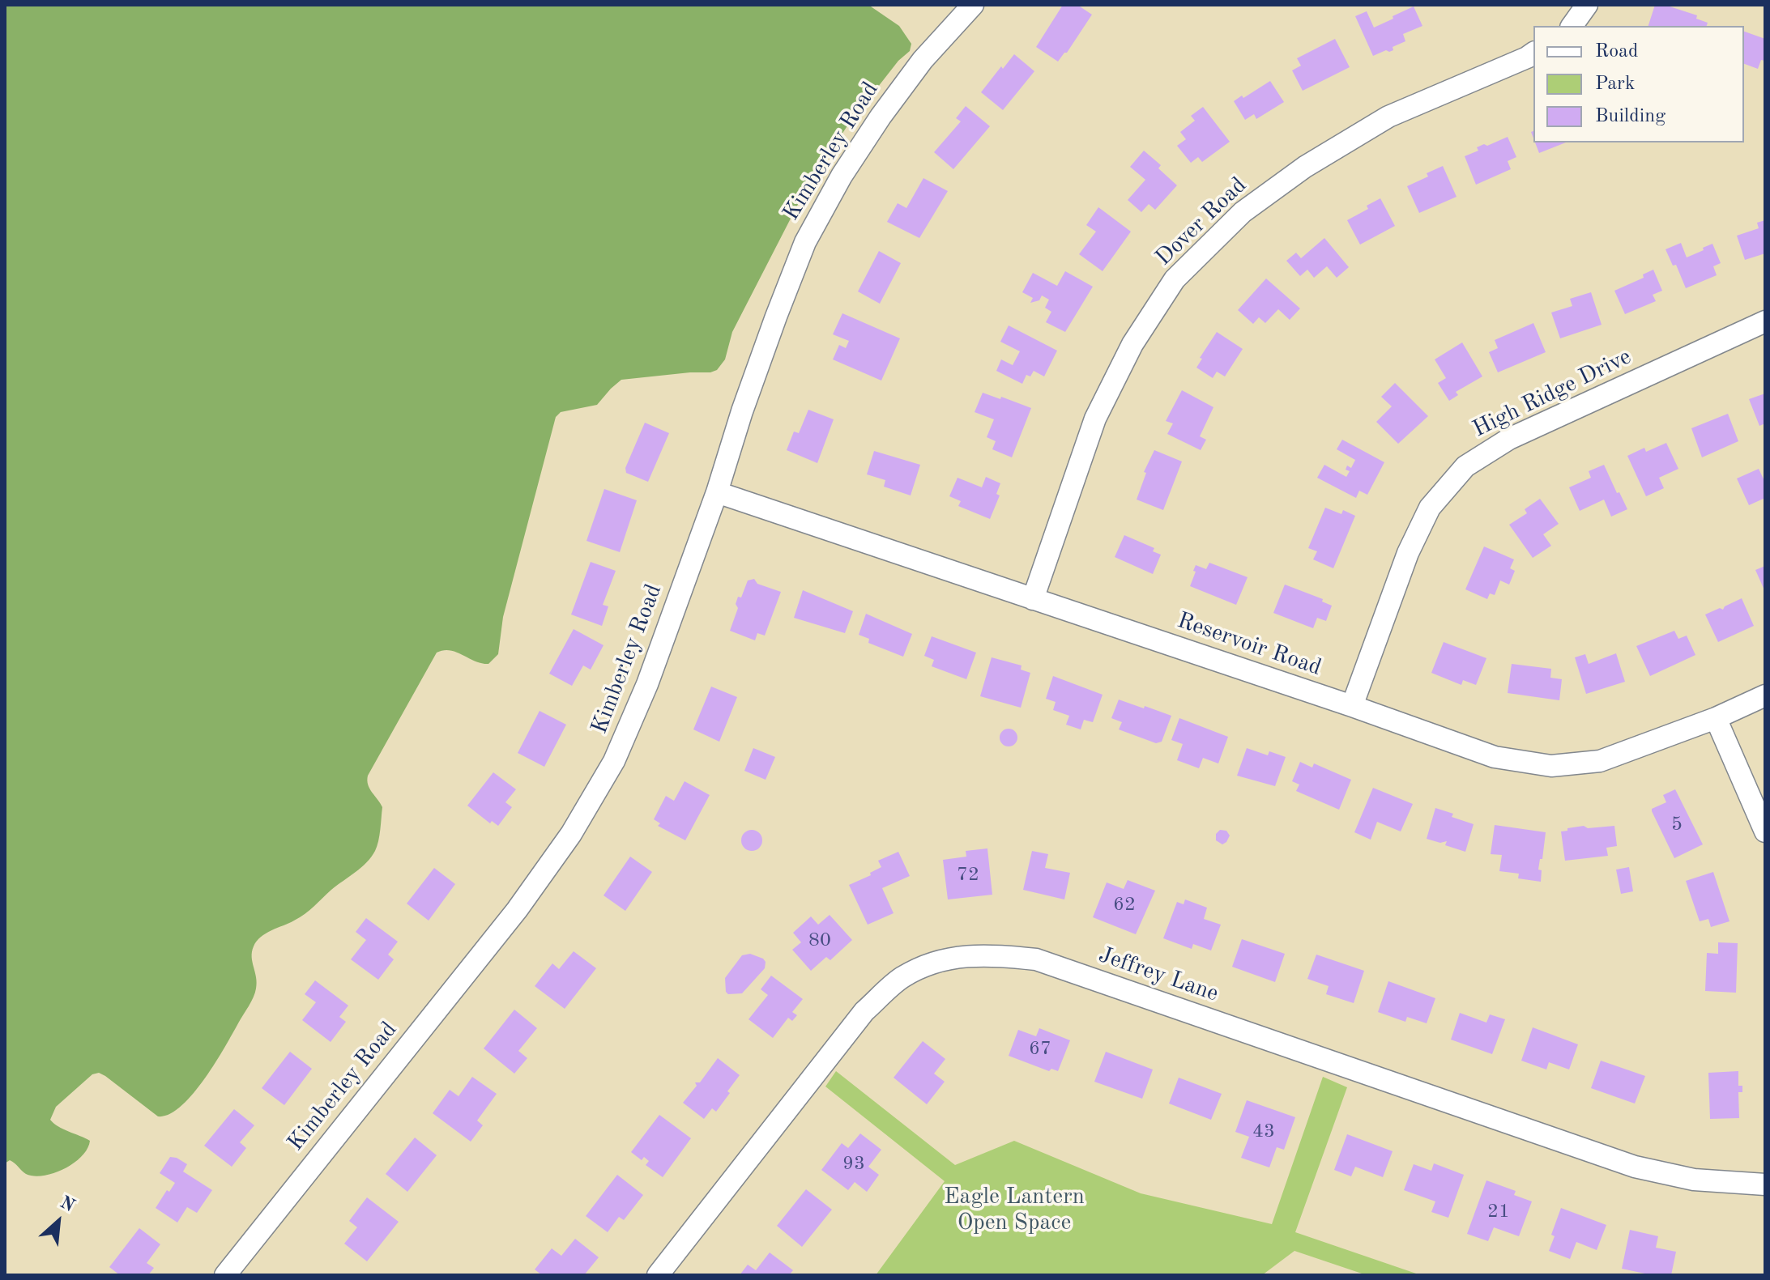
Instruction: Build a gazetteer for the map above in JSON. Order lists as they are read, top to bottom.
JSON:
{
  "streets": {
    "street": [
      "Kimberley Road",
      "Dover Road",
      "High Ridge Drive",
      "Reservoir Road",
      "Jeffrey Lane"
    ]
  },
  "crossings": [
    ["Kimberley Road", "Reservoir Road"],
    ["Dover Road", "Reservoir Road"],
    ["High Ridge Drive", "Reservoir Road"]
  ],
  "parks": ["Eagle Lantern Open Space"],
  "house_numbers": [
    "5",
    "72",
    "62",
    "80",
    "67",
    "43",
    "93",
    "21"
  ],
  "legend": ["Road", "Park", "Building"],
  "north": "top right"
}
